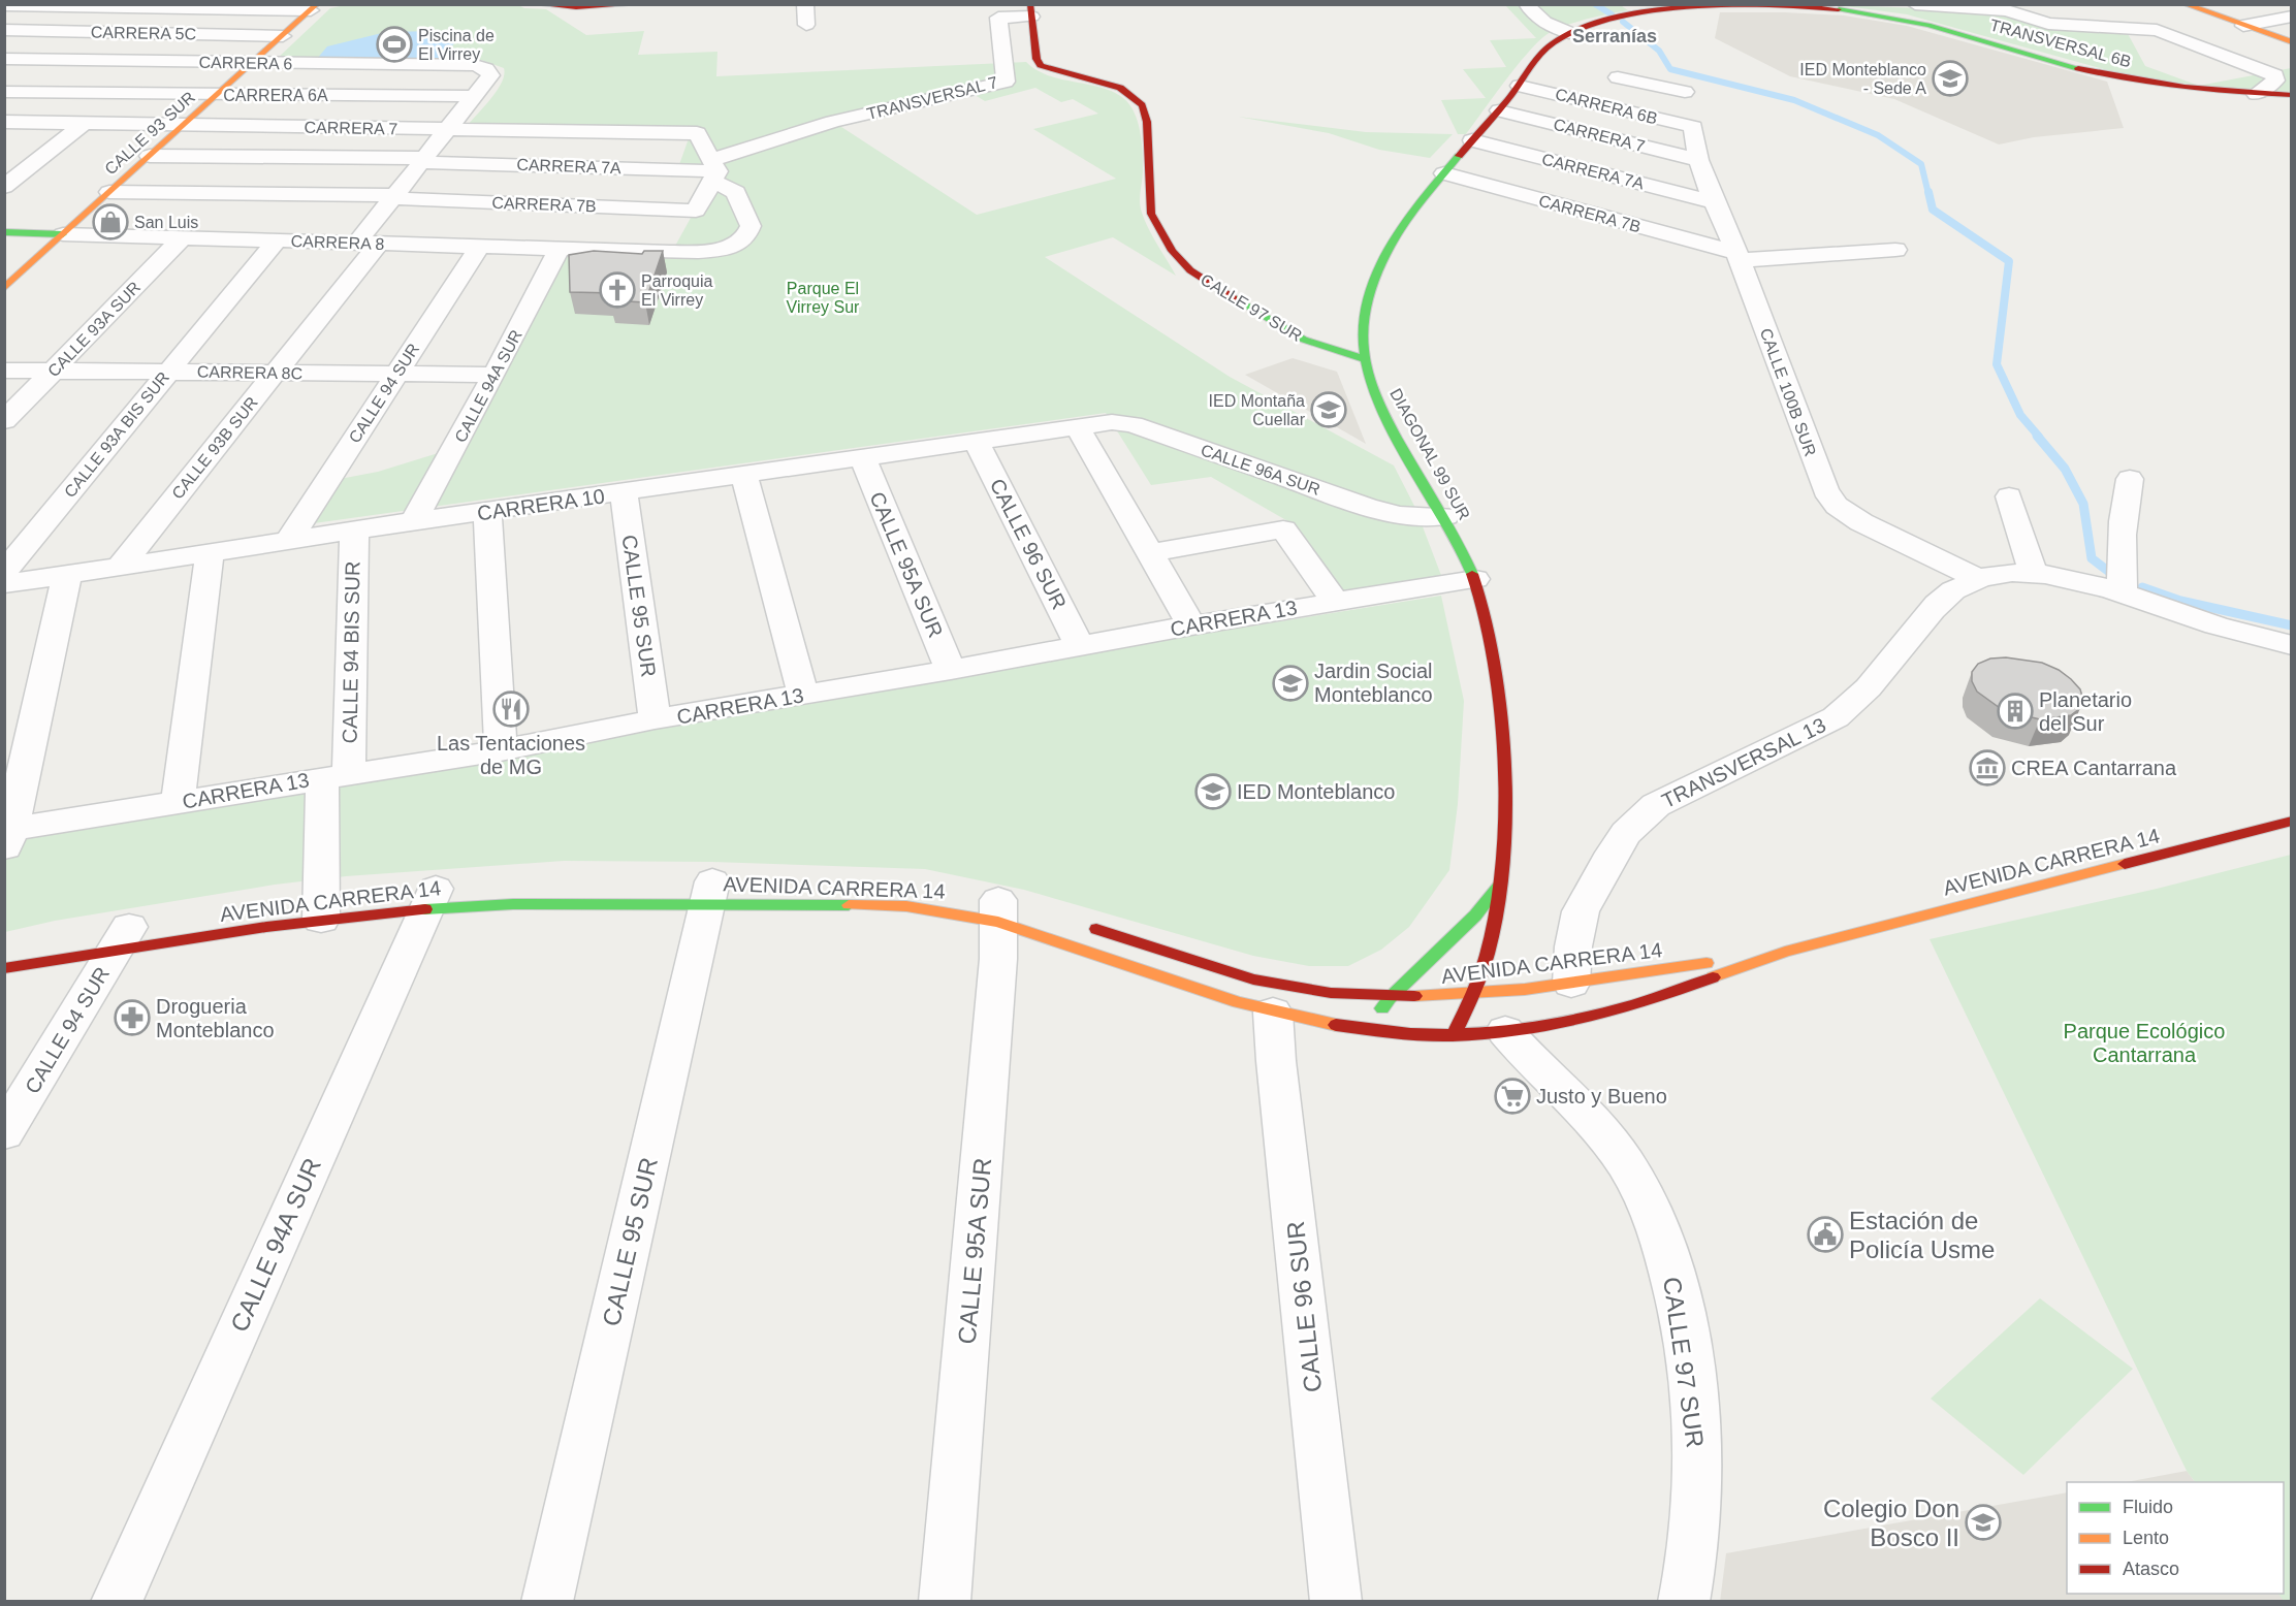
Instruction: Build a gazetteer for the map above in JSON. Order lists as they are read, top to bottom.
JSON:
{
  "streets": {
    "street": [
      "CARRERA 5C",
      "TRANSVERSAL 6B",
      "CARRERA 6",
      "CARRERA 6A",
      "TRANSVERSAL 7",
      "CARRERA 6B",
      "CARRERA 7",
      "CALLE 93 SUR",
      "CARRERA 7A",
      "CARRERA 7B",
      "CARRERA 8",
      "CALLE 97 SUR",
      "CALLE 93A SUR",
      "CARRERA 8C",
      "CALLE 94A SUR",
      "CALLE 100B SUR",
      "CALLE 94 SUR",
      "CALLE 93A BIS SUR",
      "CALLE 93B SUR",
      "DIAGONAL 99 SUR",
      "CALLE 96A SUR",
      "CARRERA 10",
      "CALLE 96 SUR",
      "CALLE 95A SUR",
      "CALLE 95 SUR",
      "CARRERA 13",
      "CALLE 94 BIS SUR",
      "TRANSVERSAL 13",
      "AVENIDA CARRERA 14"
    ]
  },
  "crossings": [
    ["CARRERA 5C", "CALLE 93 SUR"],
    ["CARRERA 6", "CALLE 93 SUR"],
    ["CARRERA 6", "CALLE 93B SUR"],
    ["CARRERA 6A", "CALLE 93 SUR"],
    ["CARRERA 6A", "CALLE 93B SUR"],
    ["TRANSVERSAL 7", "CARRERA 7"],
    ["TRANSVERSAL 7", "CARRERA 7A"],
    ["TRANSVERSAL 7", "CARRERA 7B"],
    ["TRANSVERSAL 7", "CARRERA 8"],
    ["TRANSVERSAL 7", "CALLE 97 SUR"],
    ["CARRERA 6B", "CALLE 100B SUR"],
    ["CARRERA 6B", "DIAGONAL 99 SUR"],
    ["CARRERA 7", "CALLE 93 SUR"],
    ["CARRERA 7", "CARRERA 7A"],
    ["CARRERA 7", "CARRERA 7B"],
    ["CARRERA 7", "CARRERA 8"],
    ["CARRERA 7", "CALLE 100B SUR"],
    ["CARRERA 7", "CALLE 93B SUR"],
    ["CARRERA 7", "DIAGONAL 99 SUR"],
    ["CALLE 93 SUR", "CARRERA 7A"],
    ["CALLE 93 SUR", "CARRERA 7B"],
    ["CALLE 93 SUR", "CARRERA 8"],
    ["CARRERA 7A", "CARRERA 7B"],
    ["CARRERA 7A", "CARRERA 8"],
    ["CARRERA 7A", "CALLE 100B SUR"],
    ["CARRERA 7A", "CALLE 93B SUR"],
    ["CARRERA 7A", "DIAGONAL 99 SUR"],
    ["CARRERA 7B", "CARRERA 8"],
    ["CARRERA 7B", "CALLE 100B SUR"],
    ["CARRERA 7B", "CALLE 93B SUR"],
    ["CARRERA 7B", "DIAGONAL 99 SUR"],
    ["CARRERA 8", "CALLE 93A SUR"],
    ["CARRERA 8", "CALLE 94A SUR"],
    ["CARRERA 8", "CALLE 94 SUR"],
    ["CARRERA 8", "CALLE 93A BIS SUR"],
    ["CARRERA 8", "CALLE 93B SUR"],
    ["CALLE 97 SUR", "DIAGONAL 99 SUR"],
    ["CALLE 97 SUR", "AVENIDA CARRERA 14"],
    ["CALLE 93A SUR", "CARRERA 8C"],
    ["CARRERA 8C", "CALLE 94A SUR"],
    ["CARRERA 8C", "CALLE 94 SUR"],
    ["CARRERA 8C", "CALLE 93A BIS SUR"],
    ["CARRERA 8C", "CALLE 93B SUR"],
    ["CALLE 94A SUR", "CARRERA 10"],
    ["CALLE 94A SUR", "AVENIDA CARRERA 14"],
    ["CALLE 100B SUR", "TRANSVERSAL 13"],
    ["CALLE 94 SUR", "CARRERA 10"],
    ["CALLE 94 SUR", "AVENIDA CARRERA 14"],
    ["CALLE 93B SUR", "CARRERA 10"],
    ["DIAGONAL 99 SUR", "CALLE 96A SUR"],
    ["DIAGONAL 99 SUR", "CARRERA 13"],
    ["DIAGONAL 99 SUR", "AVENIDA CARRERA 14"],
    ["CALLE 96A SUR", "CARRERA 10"],
    ["CARRERA 10", "CALLE 96 SUR"],
    ["CARRERA 10", "CALLE 95A SUR"],
    ["CARRERA 10", "CALLE 95 SUR"],
    ["CARRERA 10", "CALLE 94 BIS SUR"],
    ["CALLE 96 SUR", "CARRERA 13"],
    ["CALLE 96 SUR", "AVENIDA CARRERA 14"],
    ["CALLE 95A SUR", "CARRERA 13"],
    ["CALLE 95A SUR", "AVENIDA CARRERA 14"],
    ["CALLE 95 SUR", "CARRERA 13"],
    ["CALLE 95 SUR", "AVENIDA CARRERA 14"],
    ["CARRERA 13", "CALLE 94 BIS SUR"],
    ["CALLE 94 BIS SUR", "AVENIDA CARRERA 14"],
    ["TRANSVERSAL 13", "AVENIDA CARRERA 14"]
  ],
  "districts": ["Serranías"],
  "parks": ["Parque El Virrey Sur", "Parque Ecológico Cantarrana"],
  "places": {
    "sports": ["Piscina de El Virrey"],
    "school or university": [
      "IED Monteblanco - Sede A",
      "IED Montaña Cuellar",
      "Jardin Social Monteblanco",
      "IED Monteblanco",
      "Colegio Don Bosco II"
    ],
    "shop": ["San Luis"],
    "church": ["Parroquia El Virrey"],
    "restaurant": ["Las Tentaciones de MG"],
    "building": ["Planetario del Sur"],
    "museum": ["CREA Cantarrana"],
    "pharmacy": ["Drogueria Monteblanco"],
    "supermarket": ["Justo y Bueno"],
    "public building": ["Estación de Policía Usme"]
  },
  "legend": ["Fluido", "Lento", "Atasco"]
}
